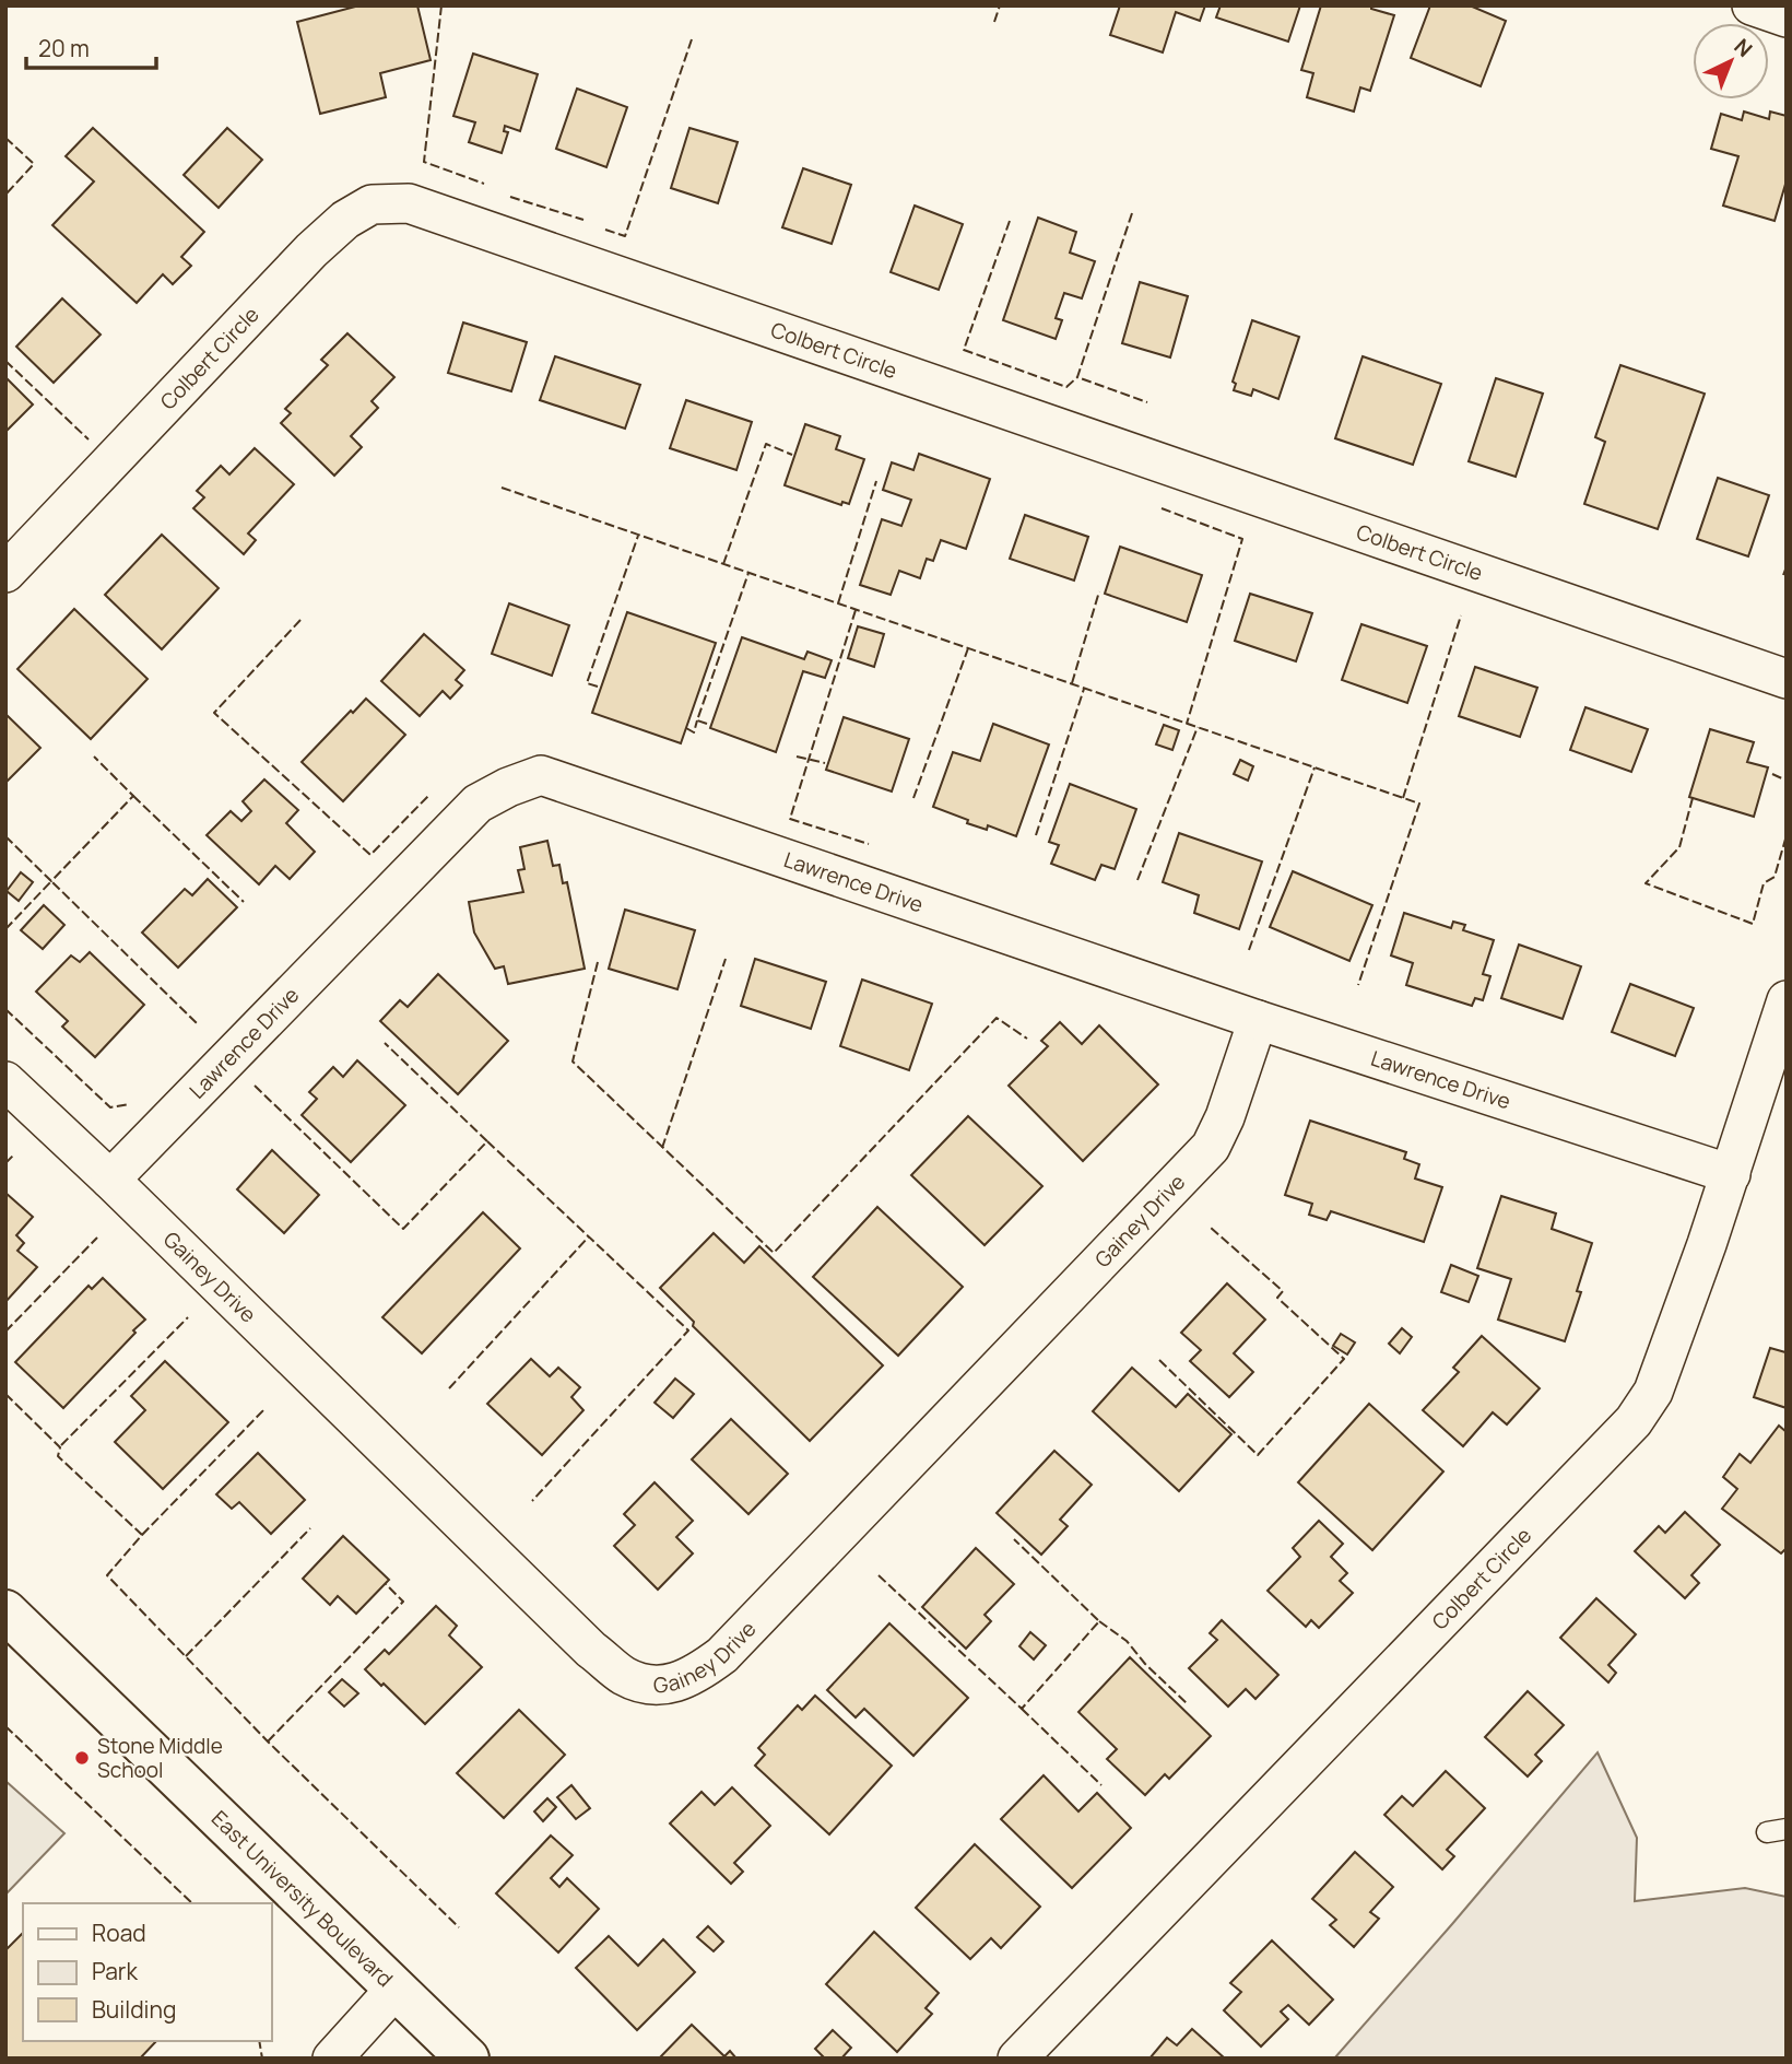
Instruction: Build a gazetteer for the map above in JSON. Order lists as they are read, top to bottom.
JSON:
{
  "streets": {
    "street": [
      "Colbert Circle",
      "Lawrence Drive",
      "Gainey Drive",
      "East University Boulevard"
    ]
  },
  "crossings": [
    ["Colbert Circle", "Lawrence Drive"],
    ["Lawrence Drive", "Gainey Drive"]
  ],
  "places": ["Stone Middle School"],
  "legend": ["Road", "Park", "Building"],
  "scale_bar": "20 m",
  "north": "top right"
}
